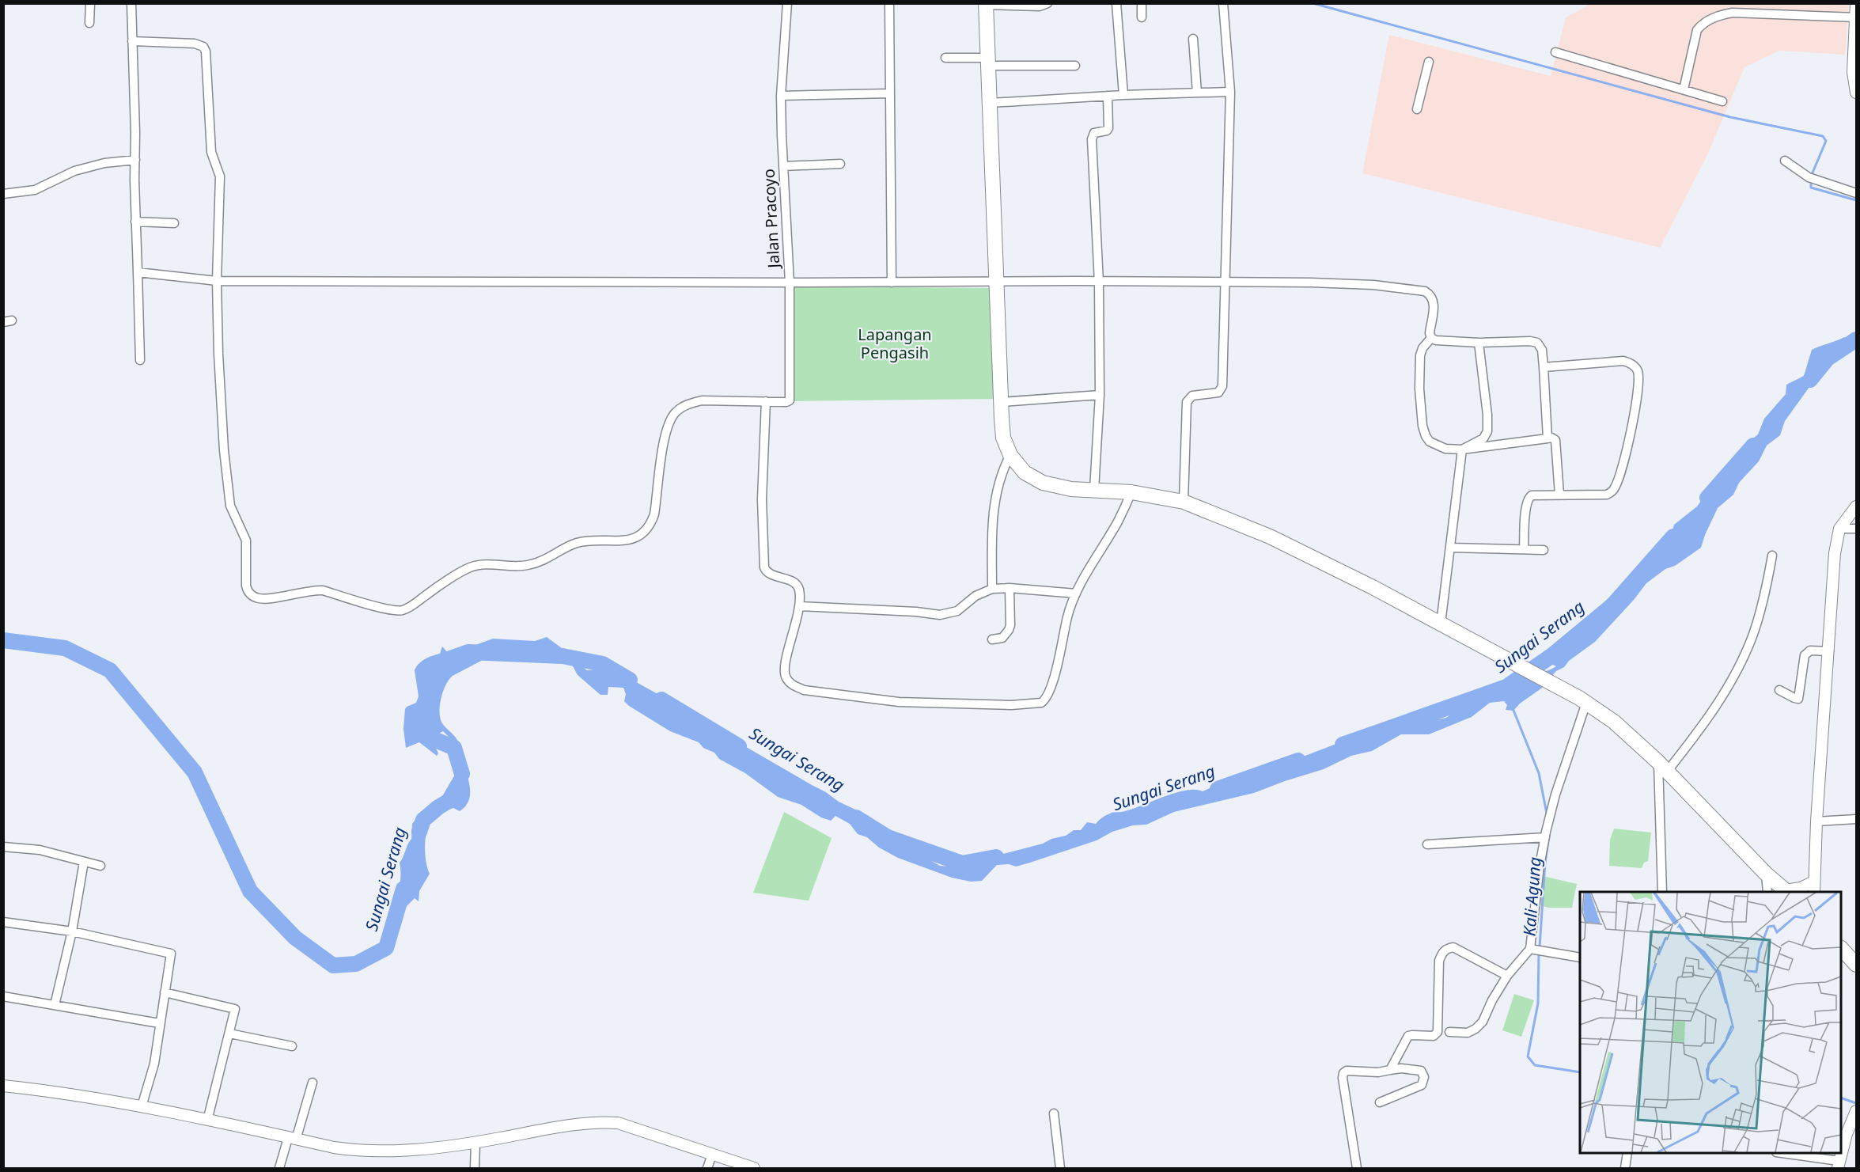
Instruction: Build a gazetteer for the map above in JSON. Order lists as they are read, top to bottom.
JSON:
{
  "streets": {
    "street": ["Jalan Pracoyo"]
  },
  "water": ["Sungai Serang", "Kali Agung"],
  "parks": ["Lapangan Pengasih"]
}
